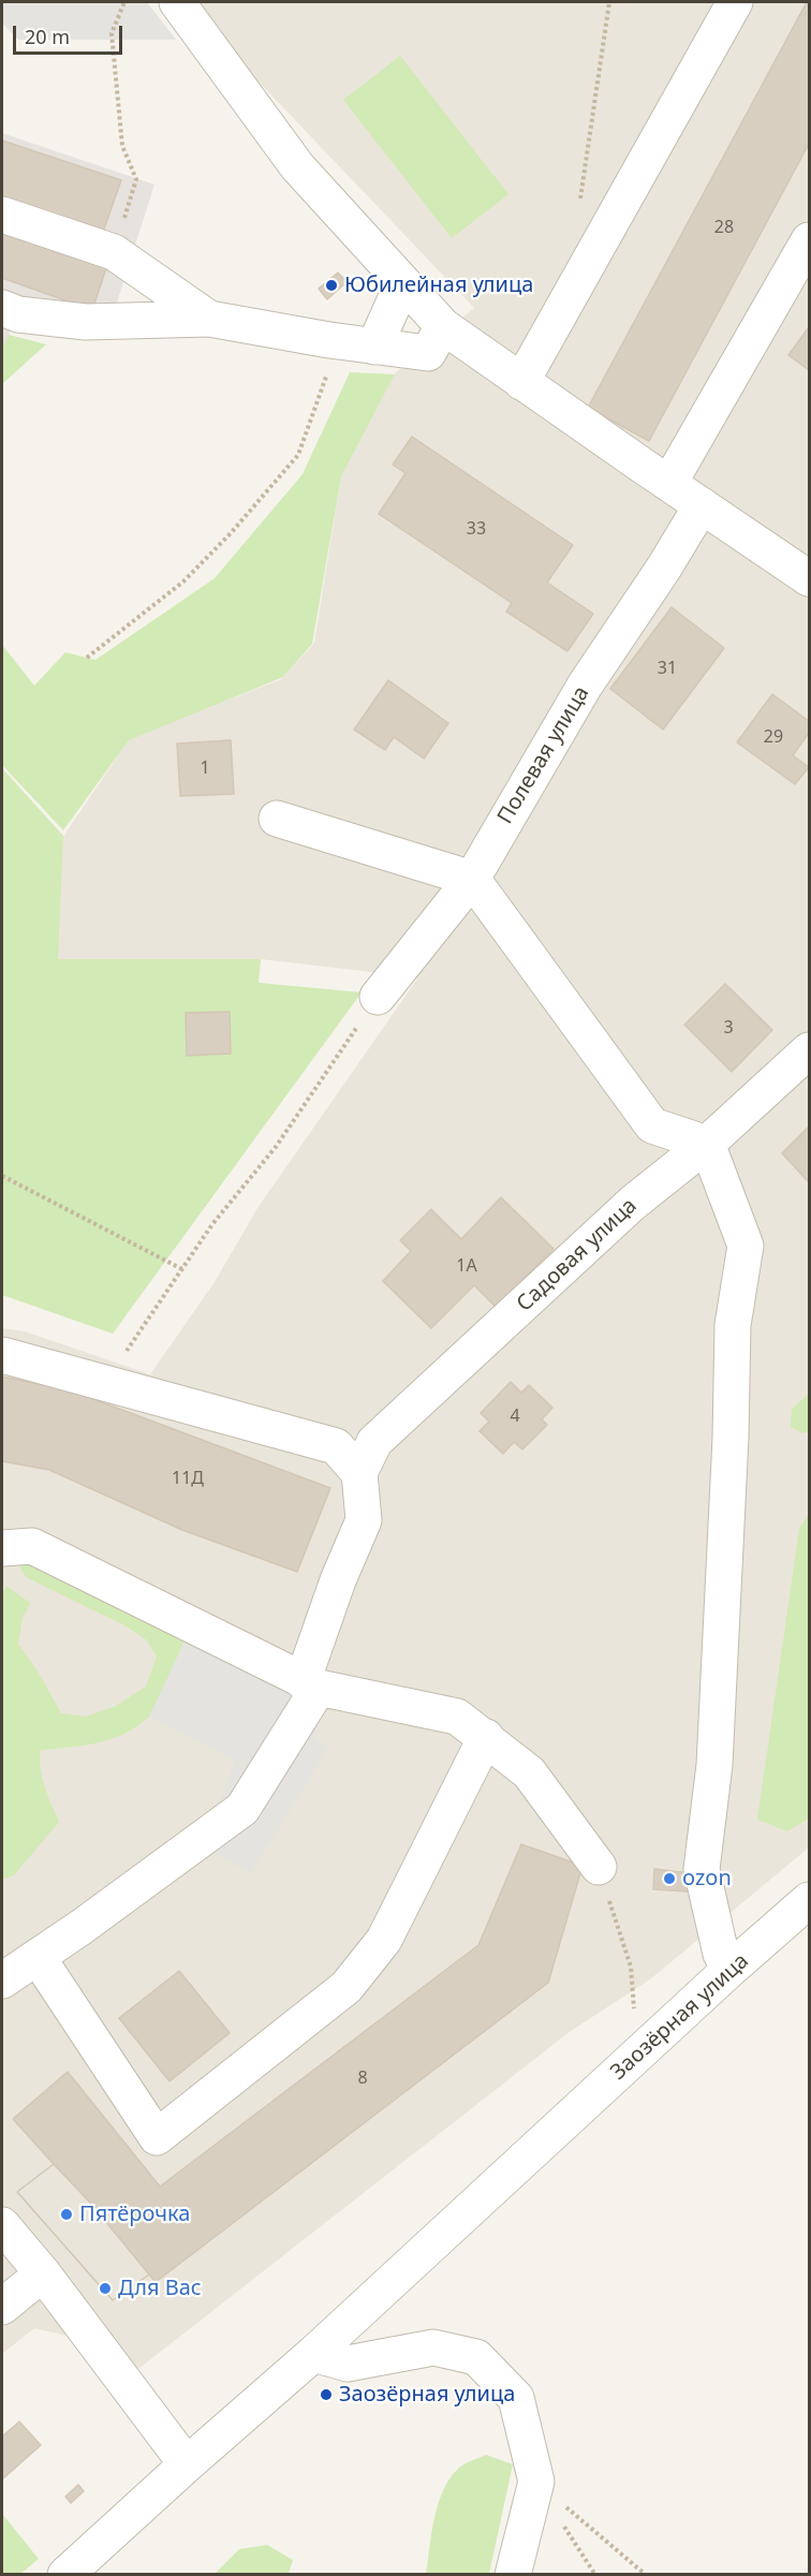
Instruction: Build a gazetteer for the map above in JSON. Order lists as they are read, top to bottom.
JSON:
{
  "streets": {
    "street": ["Полевая улица", "Садовая улица", "Заозёрная улица"]
  },
  "places": [
    "Юбилейная улица",
    "ozon",
    "Пятёрочка",
    "Для Вас",
    "Заозёрная улица"
  ],
  "house_numbers": [
    "28",
    "33",
    "31",
    "29",
    "1",
    "3",
    "1А",
    "4",
    "11Д",
    "8"
  ],
  "scale_bar": "20 m"
}
